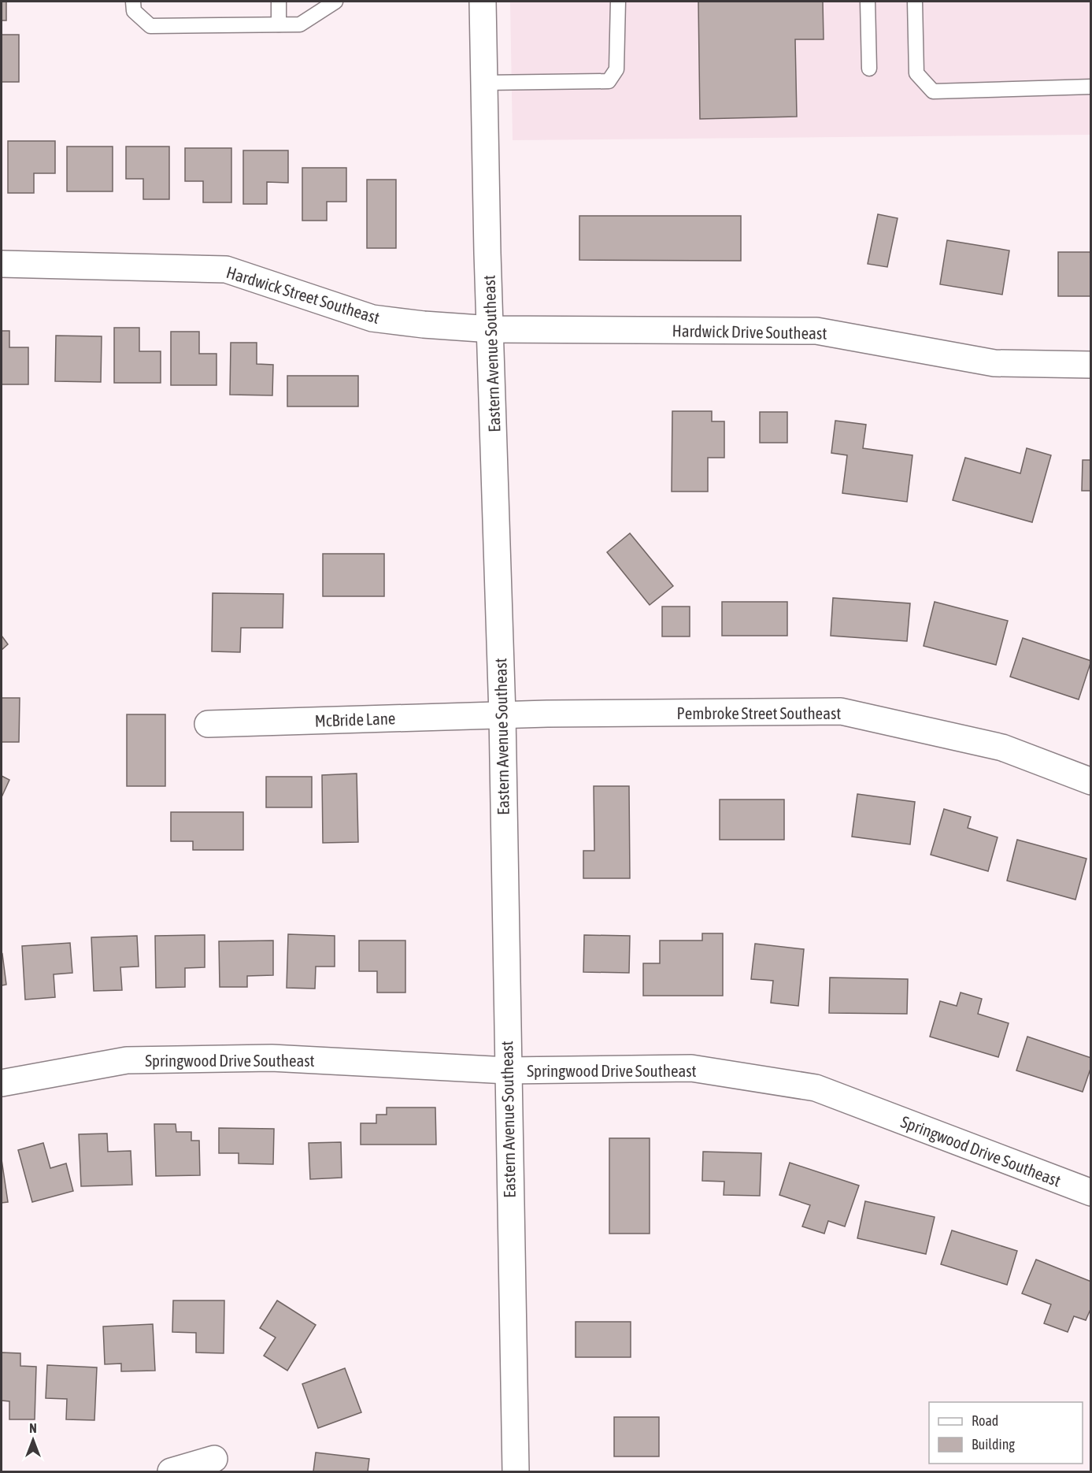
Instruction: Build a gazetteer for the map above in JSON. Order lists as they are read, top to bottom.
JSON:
{
  "streets": {
    "street": [
      "Hardwick Street Southeast",
      "Hardwick Drive Southeast",
      "Eastern Avenue Southeast",
      "Pembroke Street Southeast",
      "McBride Lane",
      "Springwood Drive Southeast"
    ]
  },
  "crossings": [
    ["Hardwick Street Southeast", "Hardwick Drive Southeast"],
    ["Hardwick Street Southeast", "Eastern Avenue Southeast"],
    ["Hardwick Drive Southeast", "Eastern Avenue Southeast"],
    ["Eastern Avenue Southeast", "Pembroke Street Southeast"],
    ["Eastern Avenue Southeast", "McBride Lane"],
    ["Eastern Avenue Southeast", "Springwood Drive Southeast"],
    ["Pembroke Street Southeast", "McBride Lane"]
  ],
  "legend": ["Road", "Building"],
  "north": "top"
}
